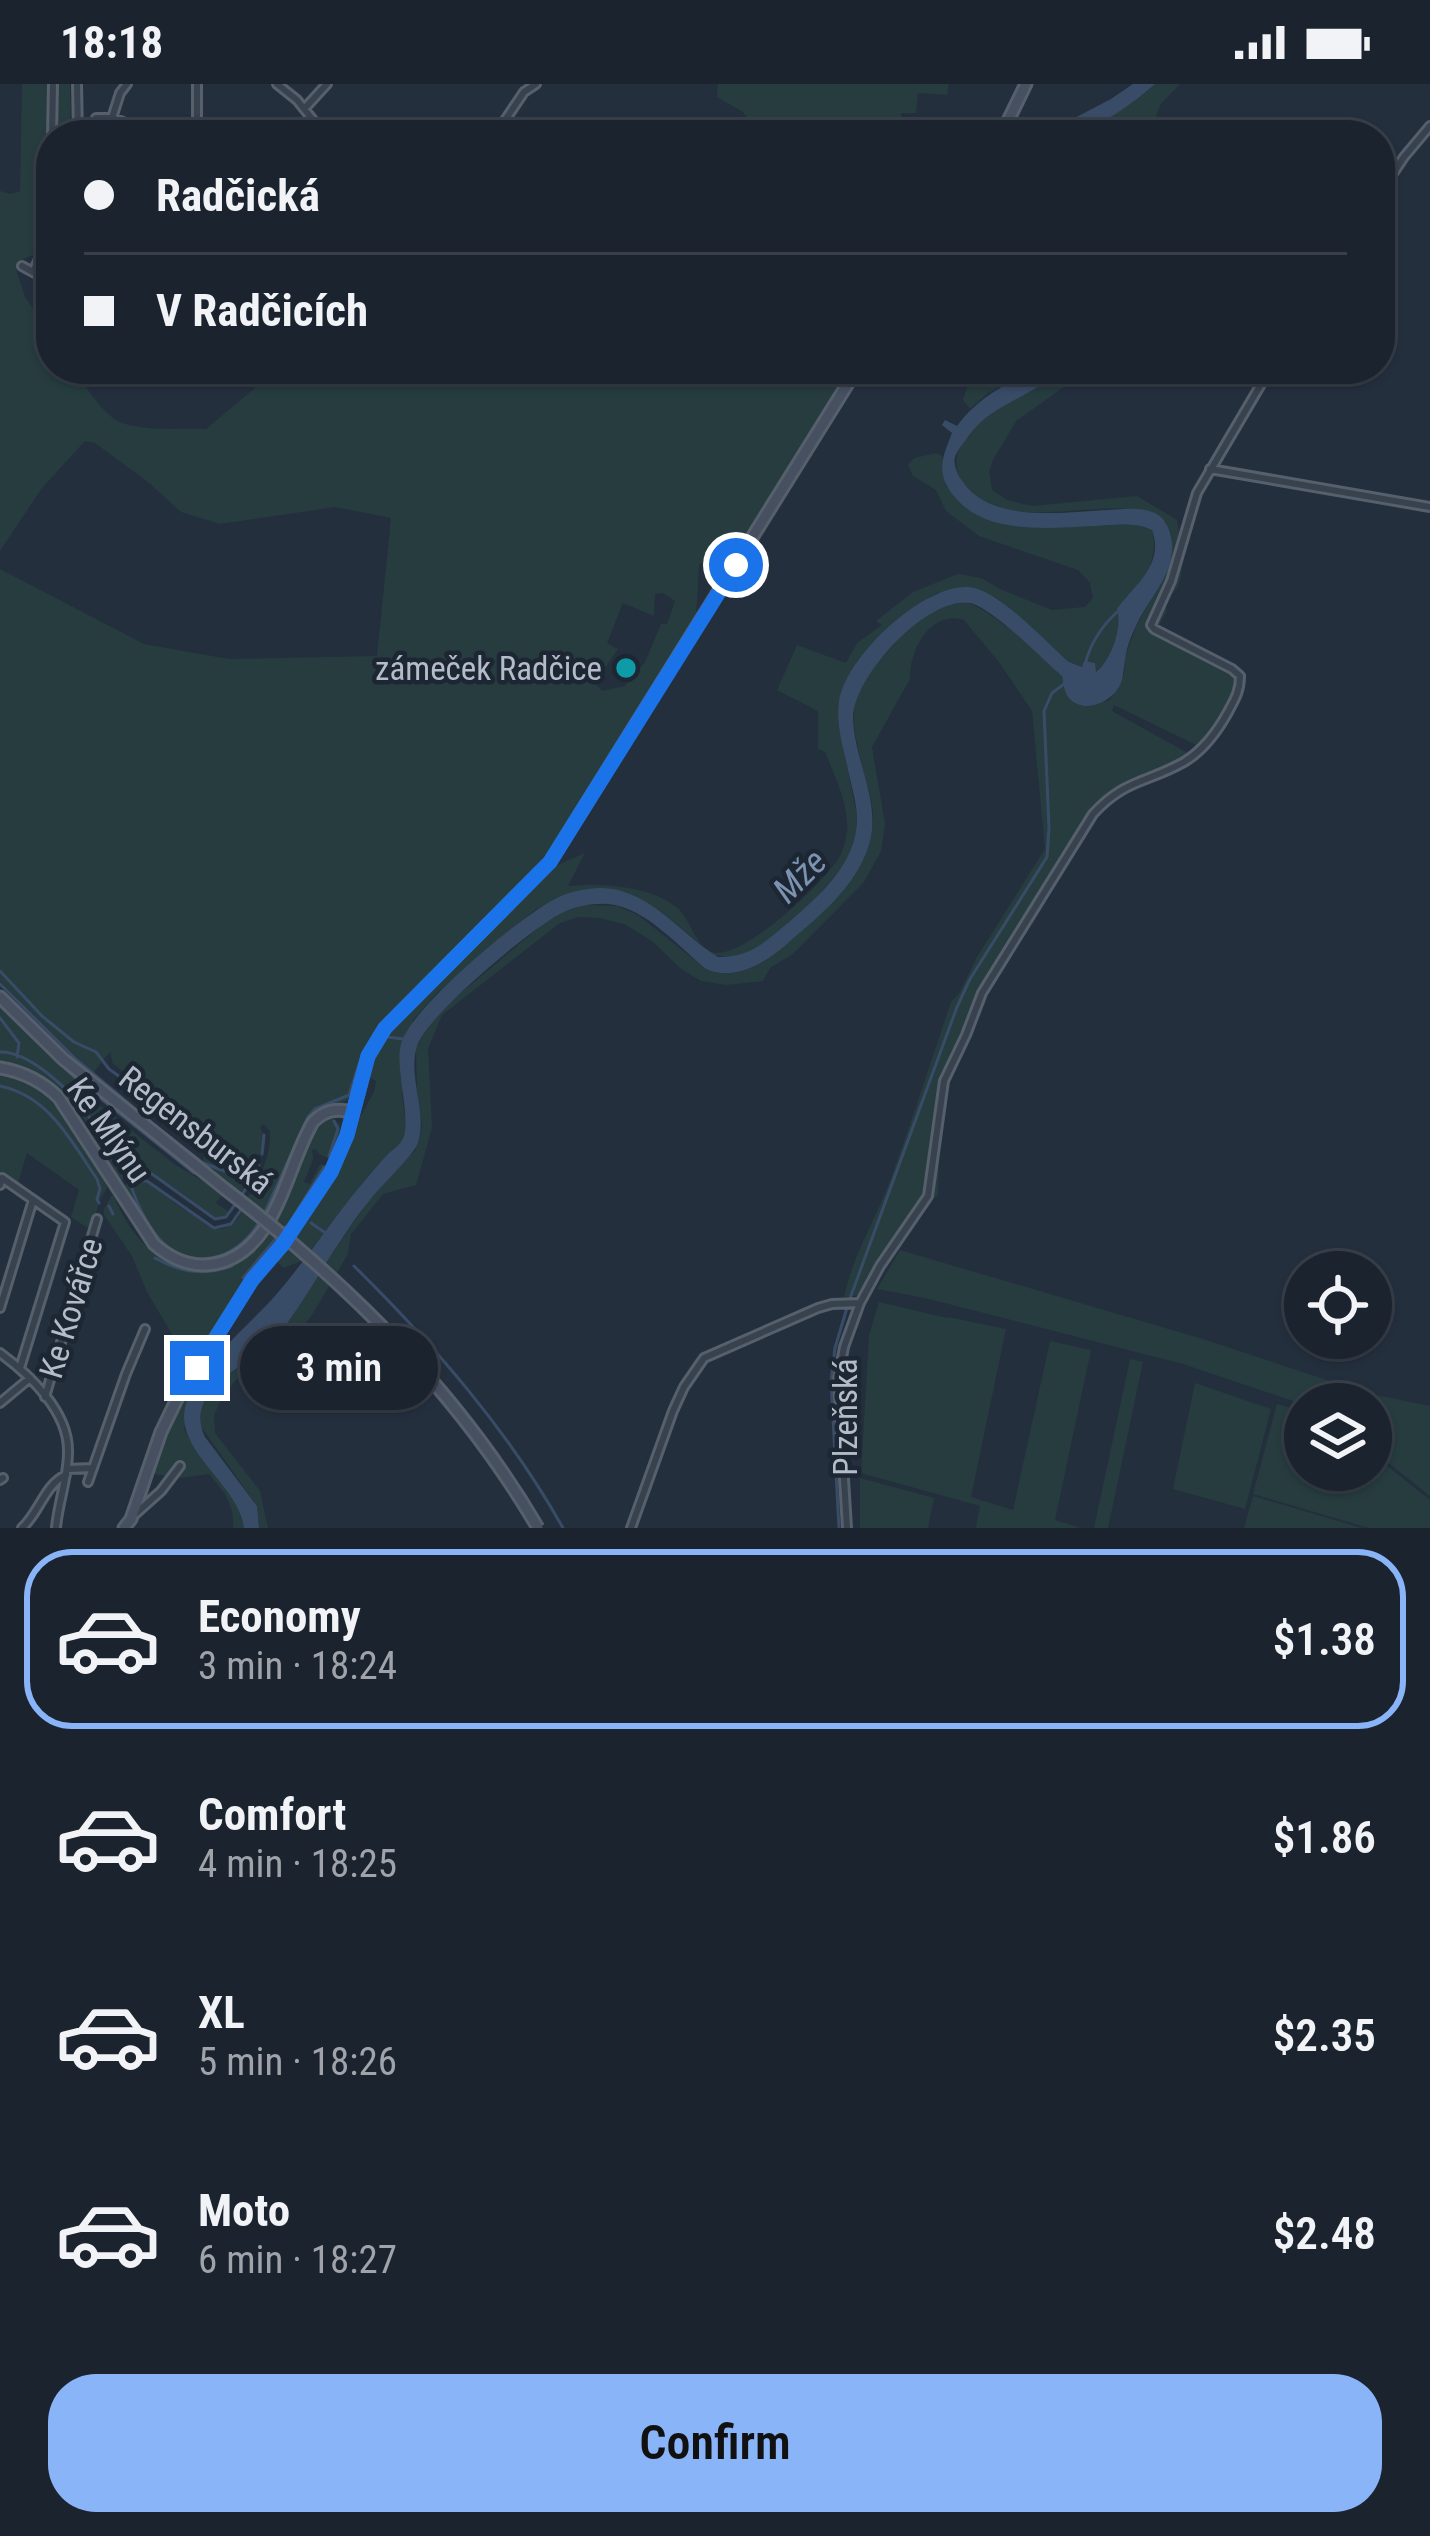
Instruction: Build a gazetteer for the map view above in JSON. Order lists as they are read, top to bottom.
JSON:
{
  "streets": {
    "street": [
      "Ke Mlýnu",
      "Regensburská",
      "Ke Kovářce",
      "Plzeňská"
    ]
  },
  "water": ["Mže"],
  "places": ["zámeček Radčice"],
  "page": {
    "status": "18:18",
    "banner": ["Radčická", "V Radčicích"],
    "bubble": "3 min",
    "list": [
      {
        "name": "Economy",
        "note": "3 min · 18:24",
        "value": "$1.38"
      },
      {
        "name": "Comfort",
        "note": "4 min · 18:25",
        "value": "$1.86"
      },
      {
        "name": "XL",
        "note": "5 min · 18:26",
        "value": "$2.35"
      },
      {
        "name": "Moto",
        "note": "6 min · 18:27",
        "value": "$2.48"
      }
    ],
    "buttons": "Confirm"
  }
}
